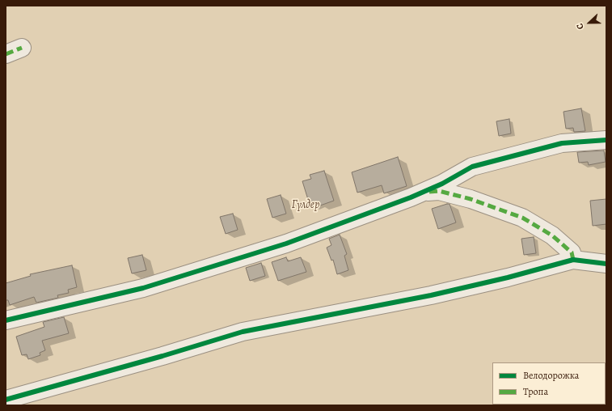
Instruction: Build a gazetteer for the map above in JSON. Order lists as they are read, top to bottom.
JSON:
{
  "parks": ["Гүлдер"],
  "legend": ["Велодорожка", "Тропа"],
  "north": "left"
}
